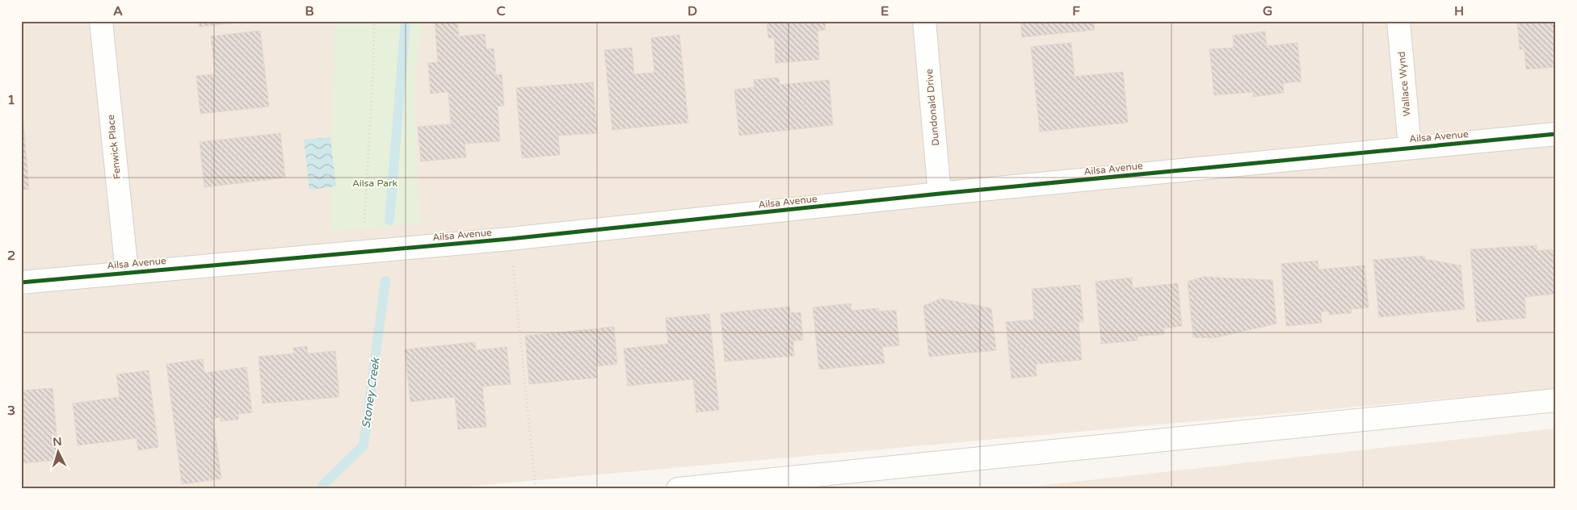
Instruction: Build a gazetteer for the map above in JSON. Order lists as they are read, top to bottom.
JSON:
{
  "streets": {
    "street": [
      "Wallace Wynd",
      "Dundonald Drive",
      "Ailsa Avenue",
      "Fenwick Place"
    ]
  },
  "crossings": [
    ["Wallace Wynd", "Ailsa Avenue"],
    ["Dundonald Drive", "Ailsa Avenue"],
    ["Ailsa Avenue", "Fenwick Place"]
  ],
  "water": ["Stoney Creek"],
  "parks": ["Ailsa Park"],
  "north": "top",
  "grid": {
    "columns": [
      "A",
      "B",
      "C",
      "D",
      "E",
      "F",
      "G",
      "H"
    ],
    "rows": ["1", "2", "3"]
  }
}
